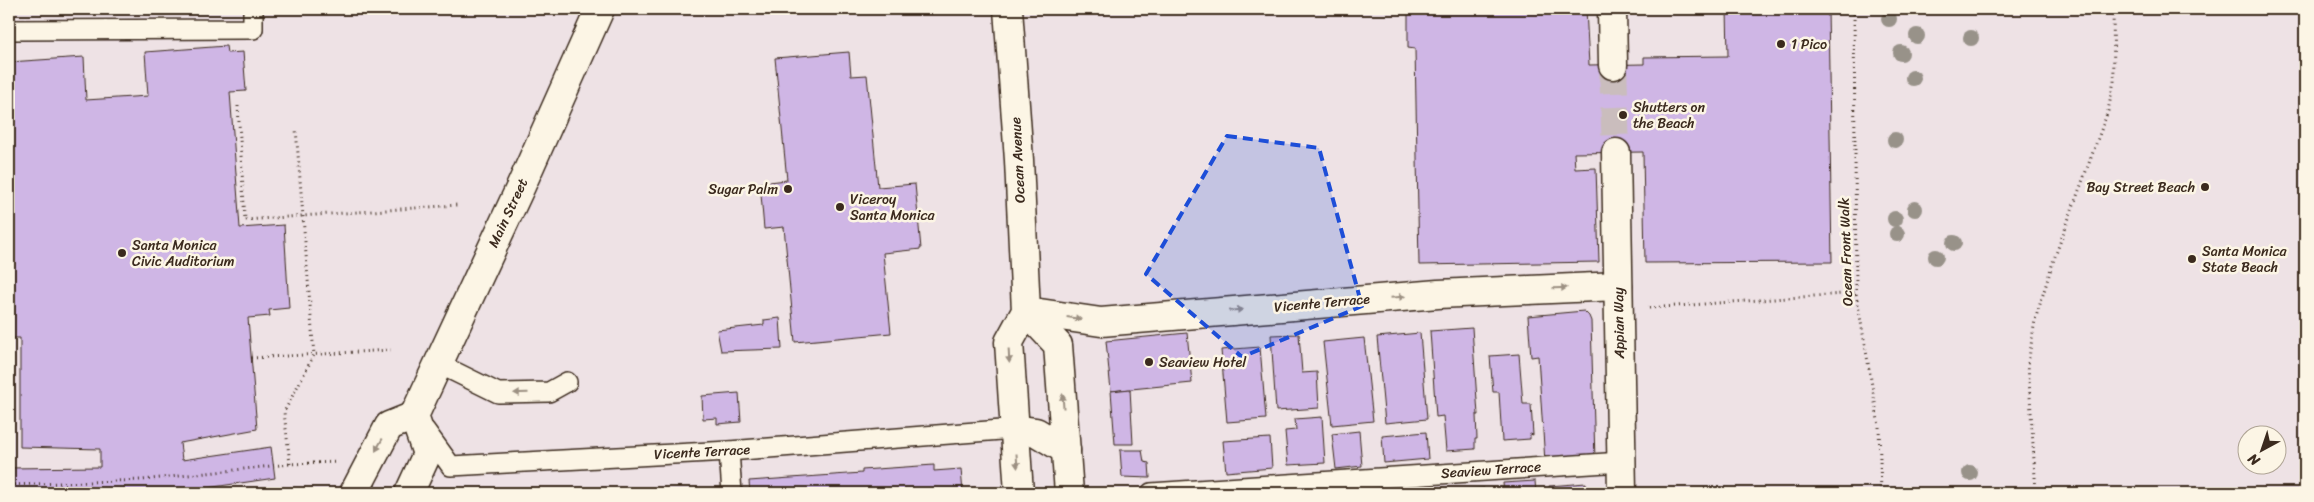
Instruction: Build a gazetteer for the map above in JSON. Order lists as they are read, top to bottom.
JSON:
{
  "streets": {
    "street": [
      "Ocean Avenue",
      "Main Street",
      "Vicente Terrace",
      "Appian Way"
    ],
    "lane": ["Seaview Terrace"],
    "path": ["Ocean Front Walk"]
  },
  "crossings": [
    ["Ocean Avenue", "Vicente Terrace"],
    ["Main Street", "Vicente Terrace"],
    ["Vicente Terrace", "Appian Way"],
    ["Appian Way", "Seaview Terrace"]
  ],
  "one_way": ["Vicente Terrace"],
  "places": [
    "1 Pico",
    "Shutters on the Beach",
    "Bay Street Beach",
    "Sugar Palm",
    "Viceroy Santa Monica",
    "Santa Monica Civic Auditorium",
    "Santa Monica State Beach",
    "Seaview Hotel"
  ],
  "north": "bottom left"
}
